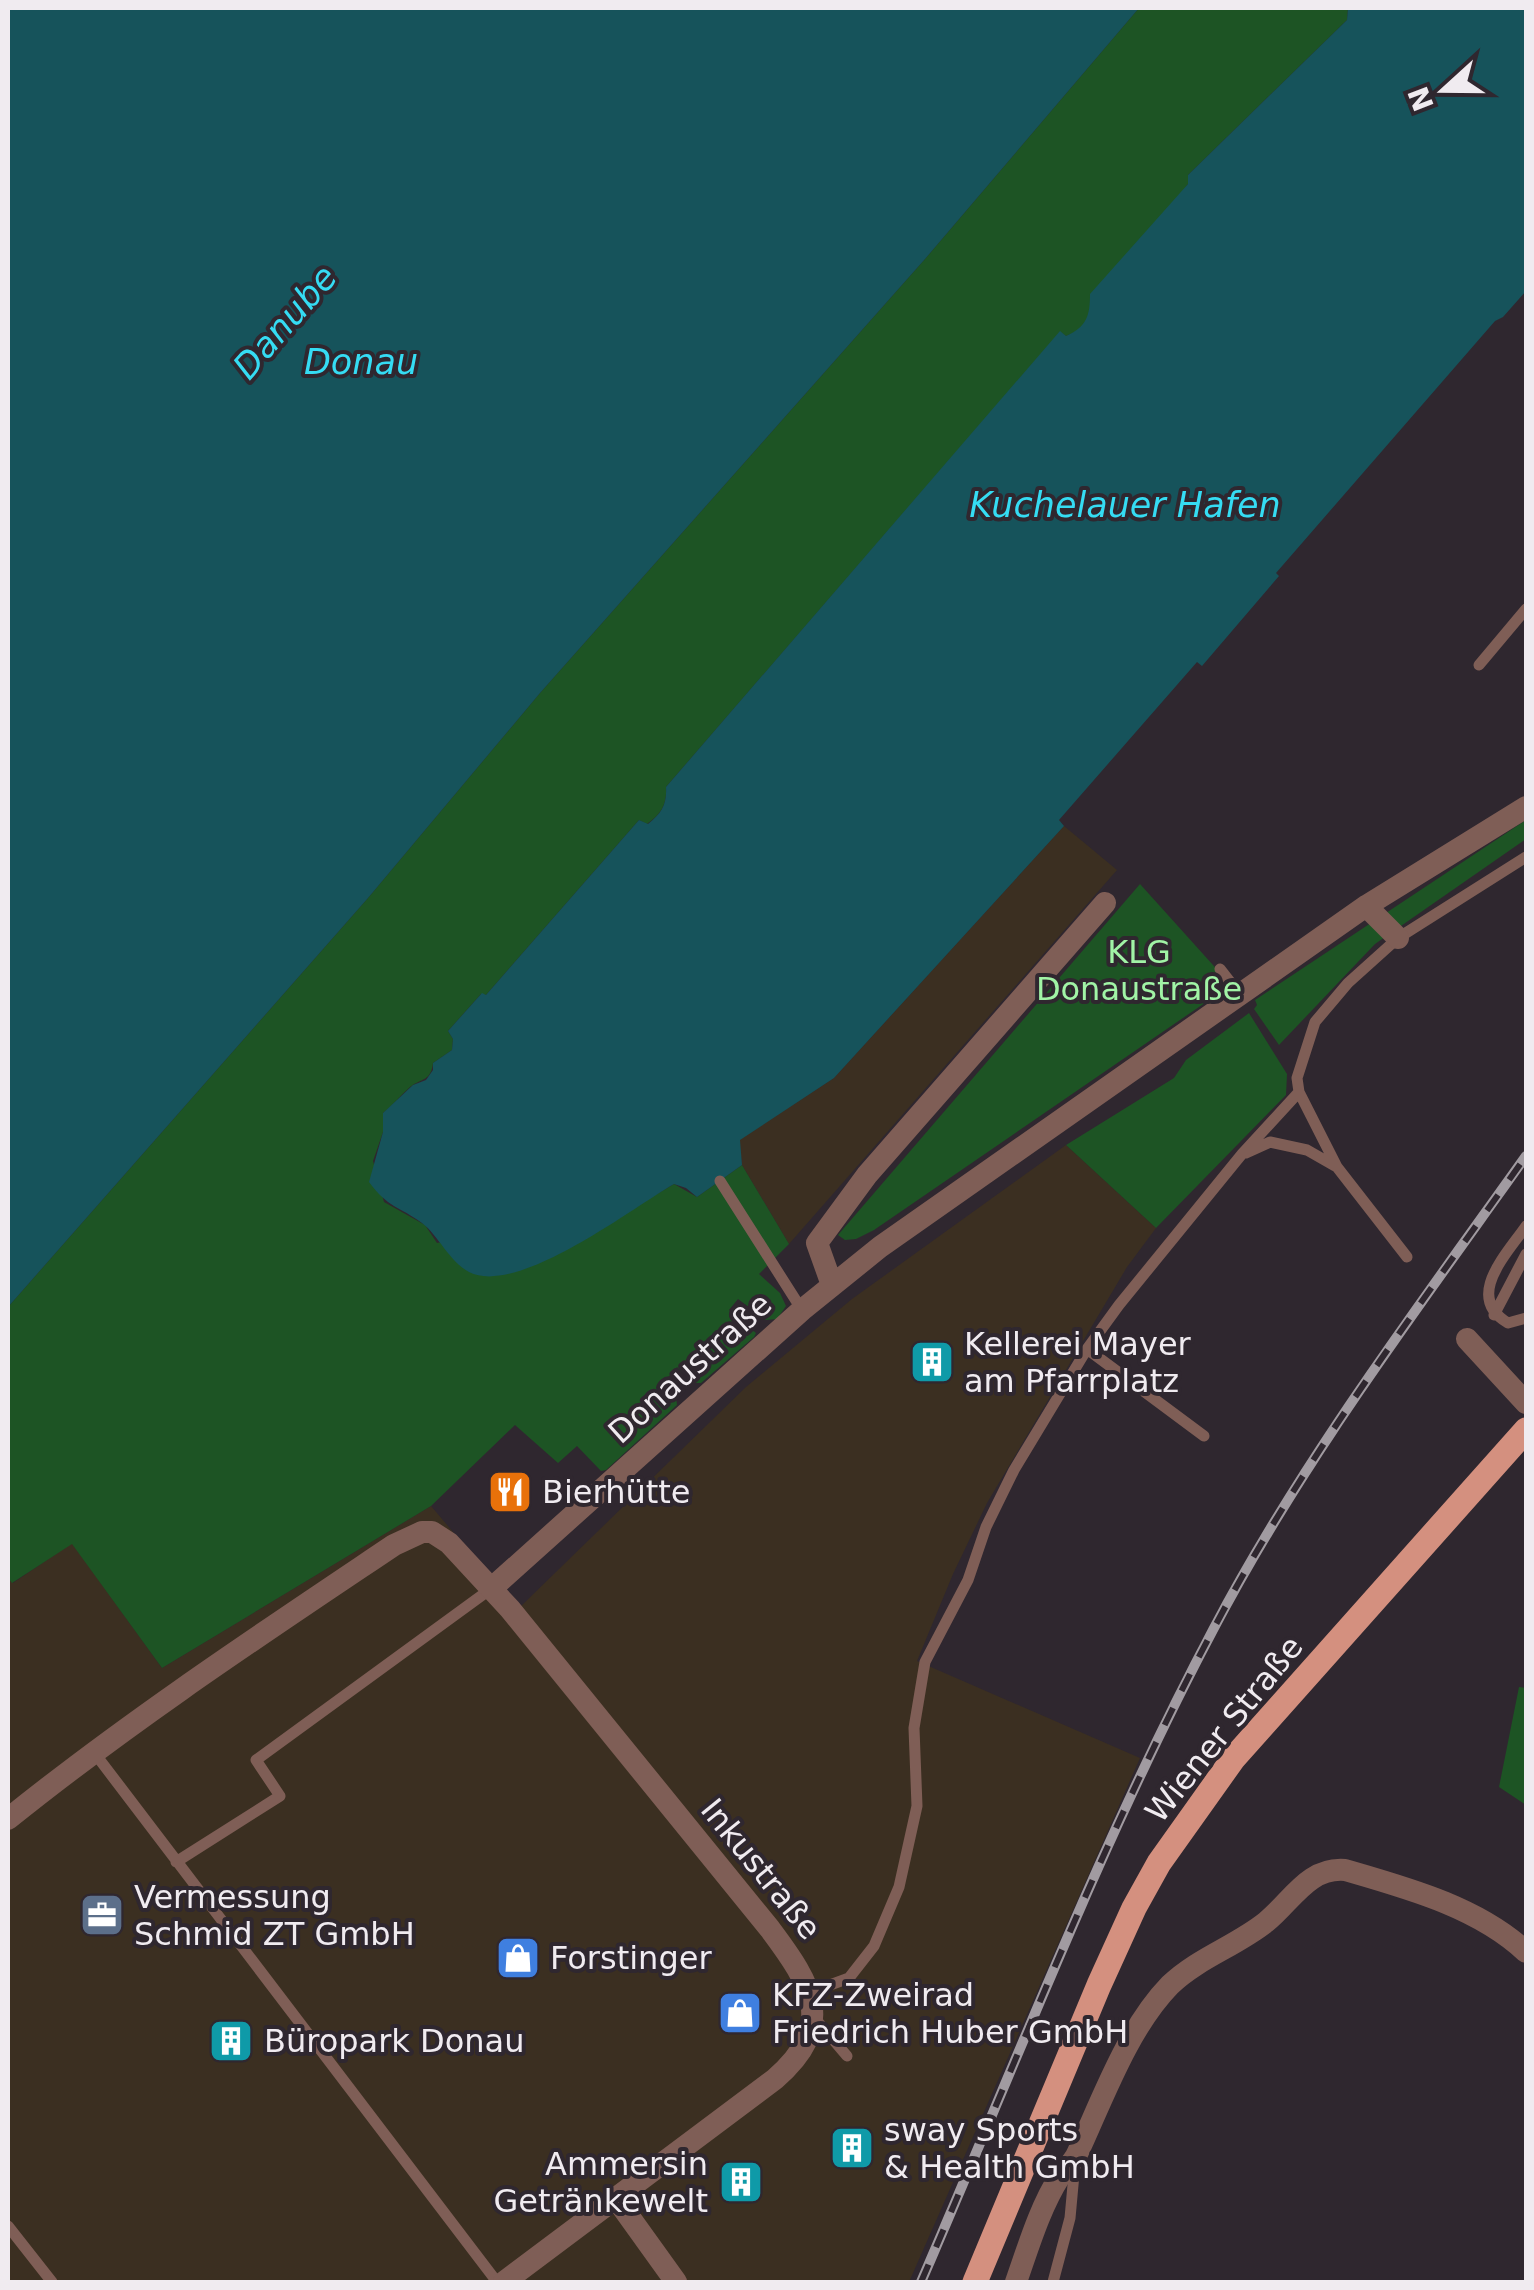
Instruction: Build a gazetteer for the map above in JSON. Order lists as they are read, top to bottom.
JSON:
{
  "streets": {
    "main road": ["Wiener Straße"],
    "street": ["Donaustraße", "Inkustraße"]
  },
  "crossings": [
    ["Donaustraße", "Inkustraße"]
  ],
  "water": ["Danube", "Donau", "Kuchelauer Hafen"],
  "parks": ["KLG Donaustraße"],
  "places": {
    "building": [
      "Kellerei Mayer am Pfarrplatz",
      "Büropark Donau",
      "sway Sports & Health GmbH",
      "Ammersin Getränkewelt"
    ],
    "restaurant": ["Bierhütte"],
    "office": ["Vermessung Schmid ZT GmbH"],
    "shop": ["Forstinger", "KFZ-Zweirad Friedrich Huber GmbH"]
  },
  "north": "left"
}
